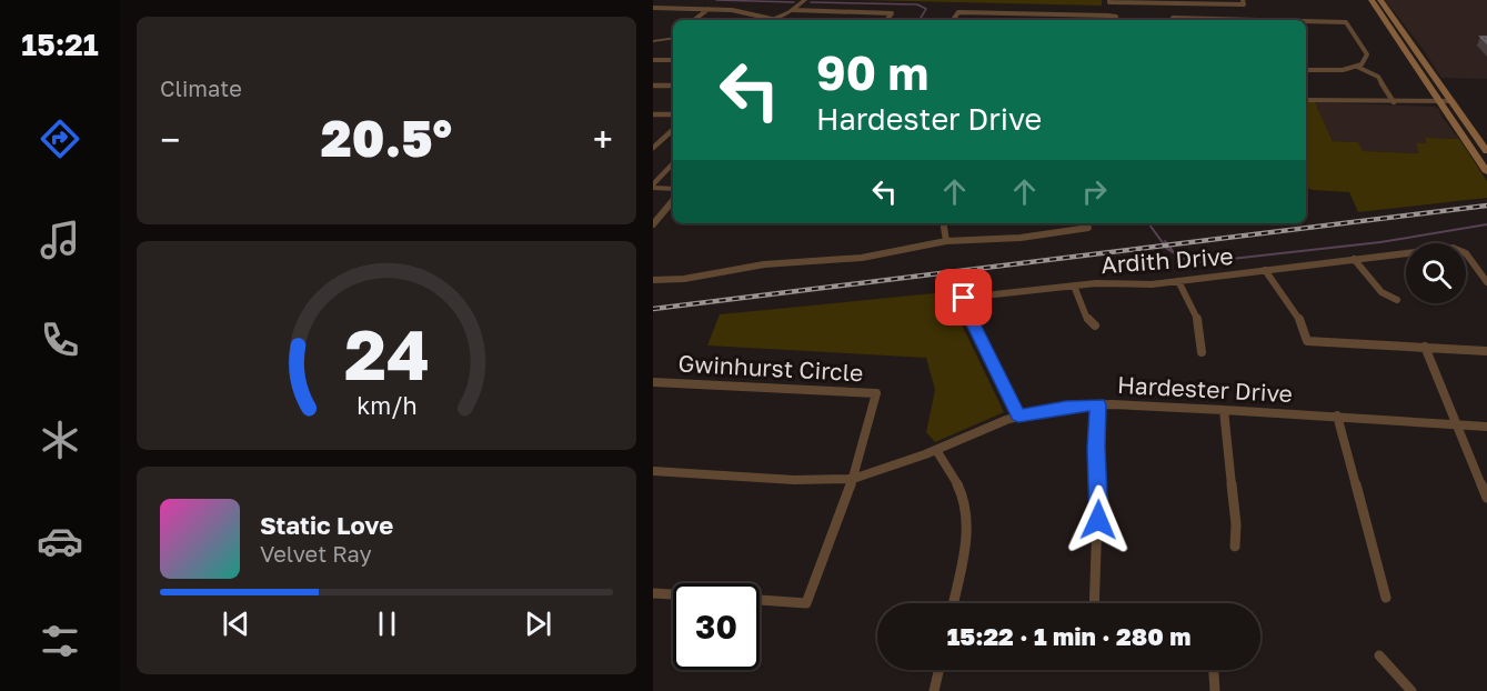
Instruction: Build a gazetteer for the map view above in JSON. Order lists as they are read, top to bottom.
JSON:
{
  "streets": {
    "street": ["Ardith Drive", "Gwinhurst Circle", "Hardester Drive"]
  },
  "crossings": [
    ["Ardith Drive", "Hardester Drive"],
    ["Gwinhurst Circle", "Hardester Drive"]
  ],
  "page": {
    "tabs": "15:21",
    "tile": "Climate",
    "turn": ["90 m", "Hardester Drive"],
    "heat": ["−", "20.5°", "+"],
    "song": ["Static Love", "Velvet Ray"],
    "limit": "30",
    "trip": "15:22 · 1 min · 280 m",
    "gauge": ["24", "km/h"]
  }
}
